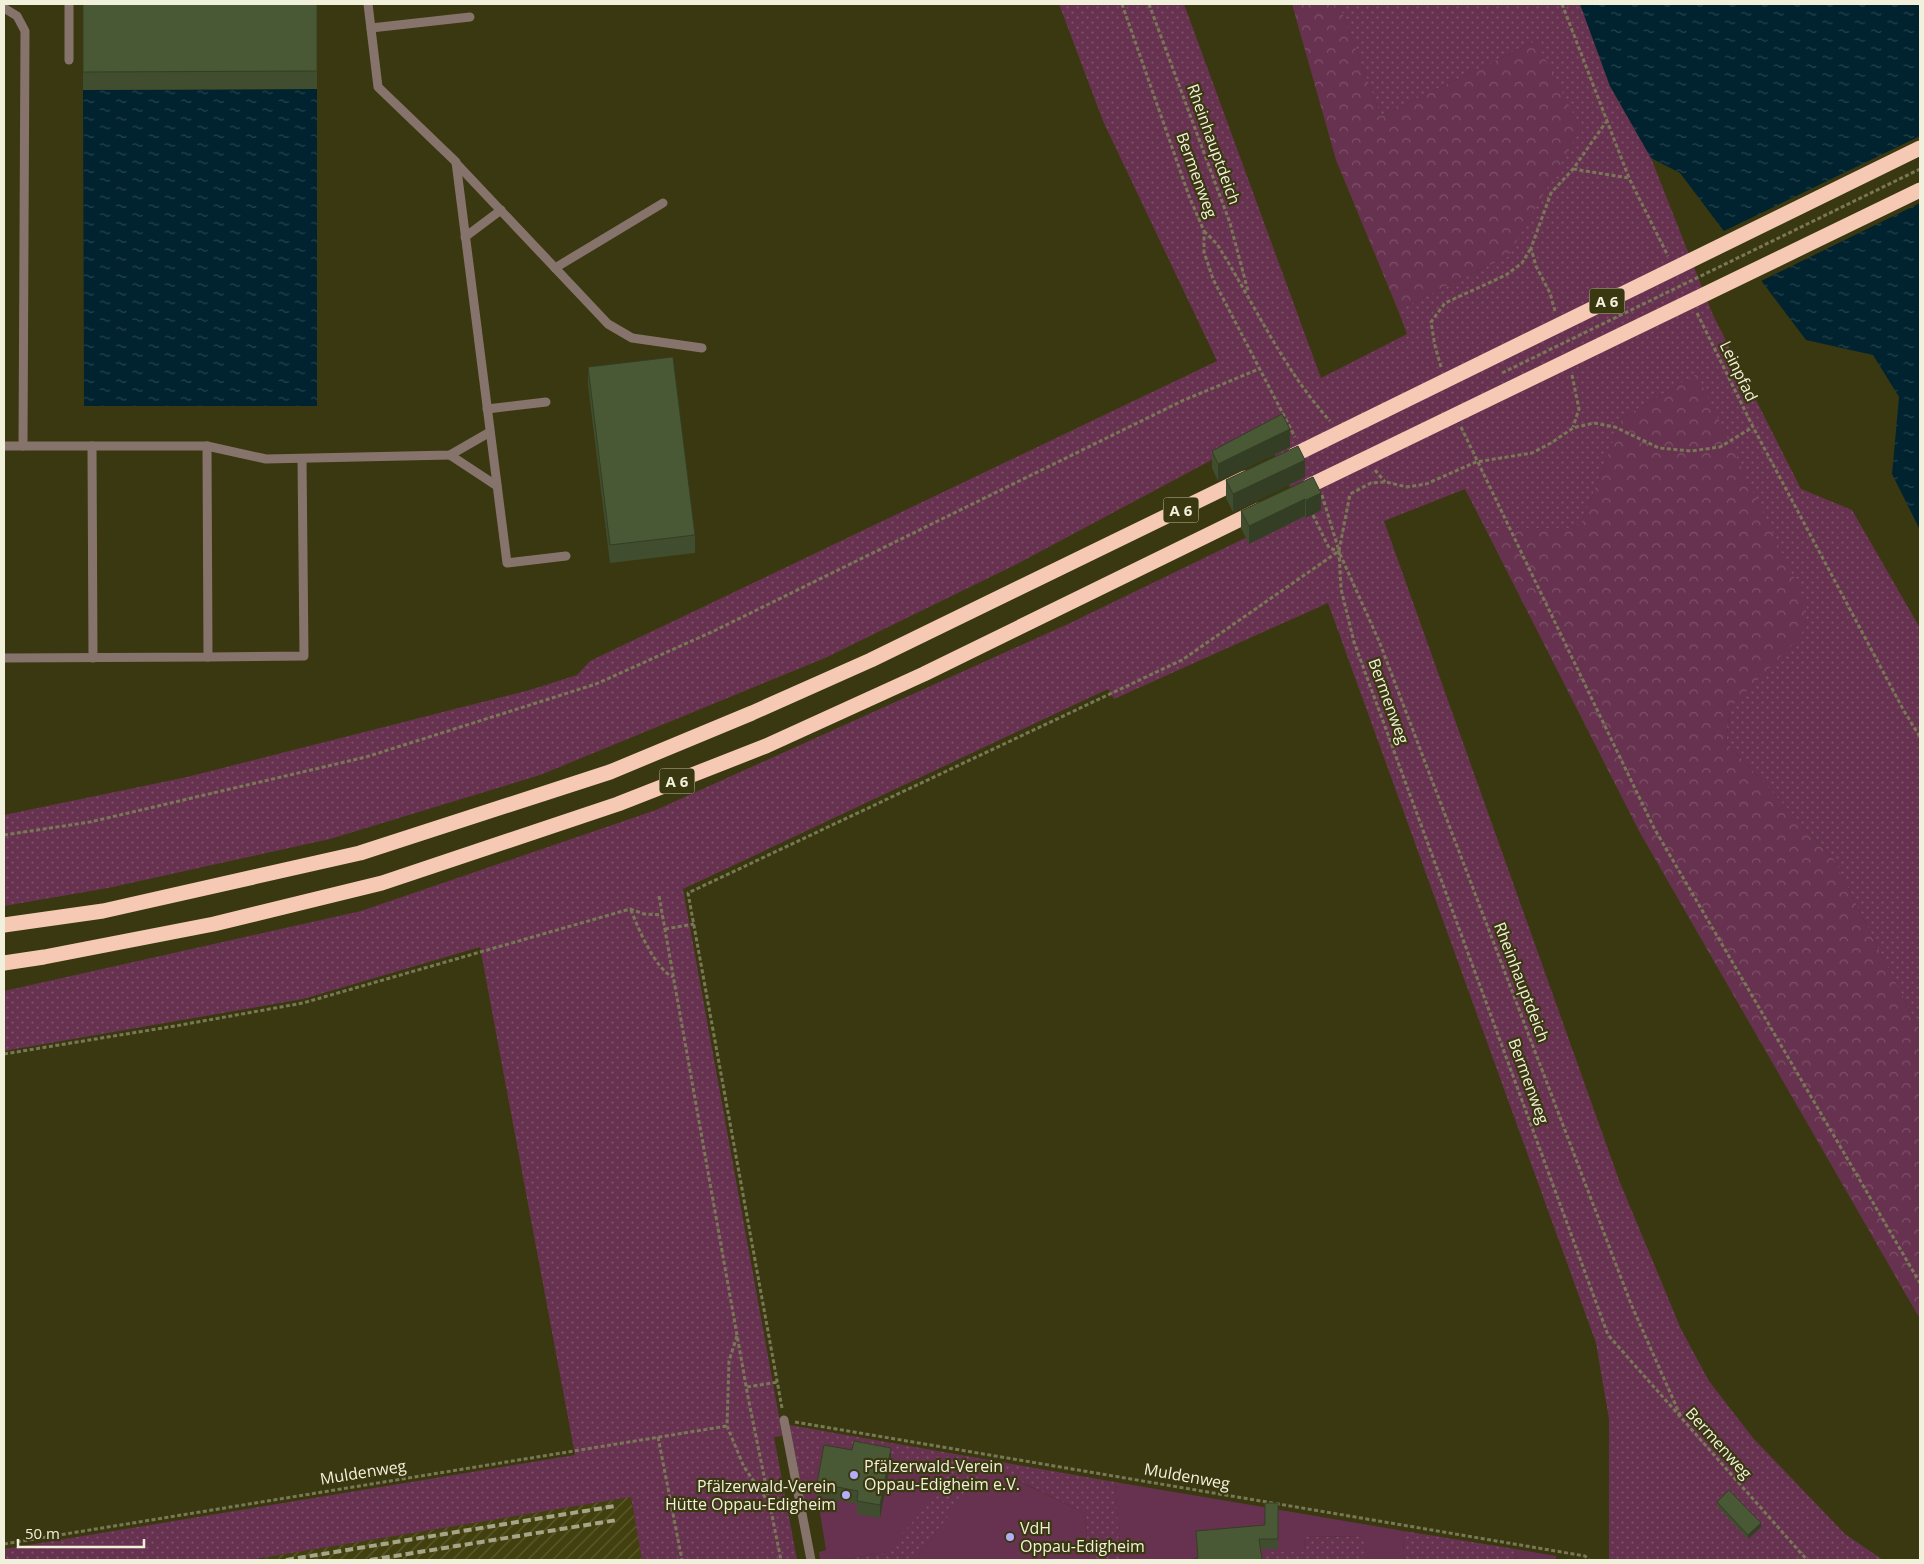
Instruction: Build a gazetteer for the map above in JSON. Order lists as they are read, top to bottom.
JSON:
{
  "streets": {
    "highway": ["A 6"],
    "path": [
      "Rheinhauptdeich",
      "Bermenweg",
      "Leinpfad",
      "Muldenweg"
    ]
  },
  "crossings": [
    ["Rheinhauptdeich", "Bermenweg"]
  ],
  "places": ["Pfälzerwald-Verein Oppau-Edigheim e.V.", "Pfälzerwald-Verein Hütte Oppau-Edigheim", "VdH Oppau-Edigheim"],
  "scale_bar": "50 m"
}
